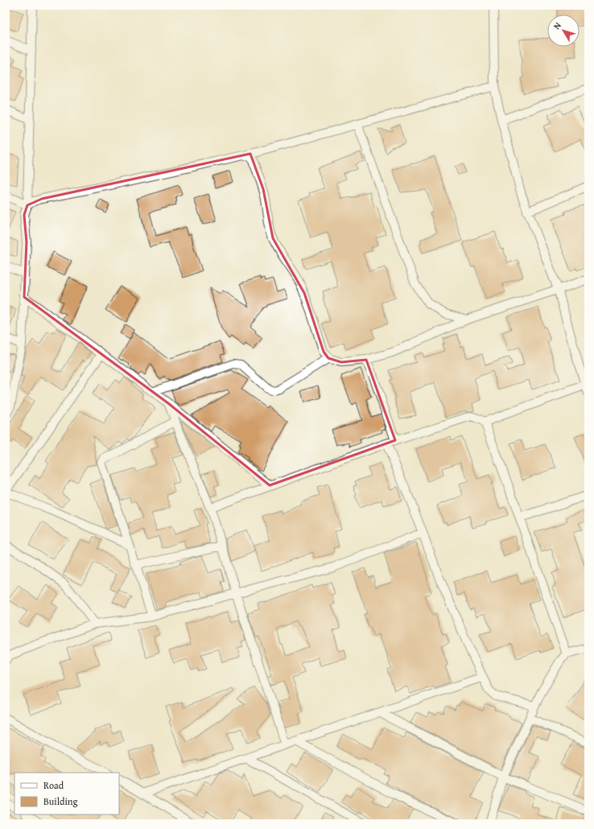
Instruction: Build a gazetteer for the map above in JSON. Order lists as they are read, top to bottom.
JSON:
{
  "legend": ["Road", "Building"],
  "north": "top left"
}
